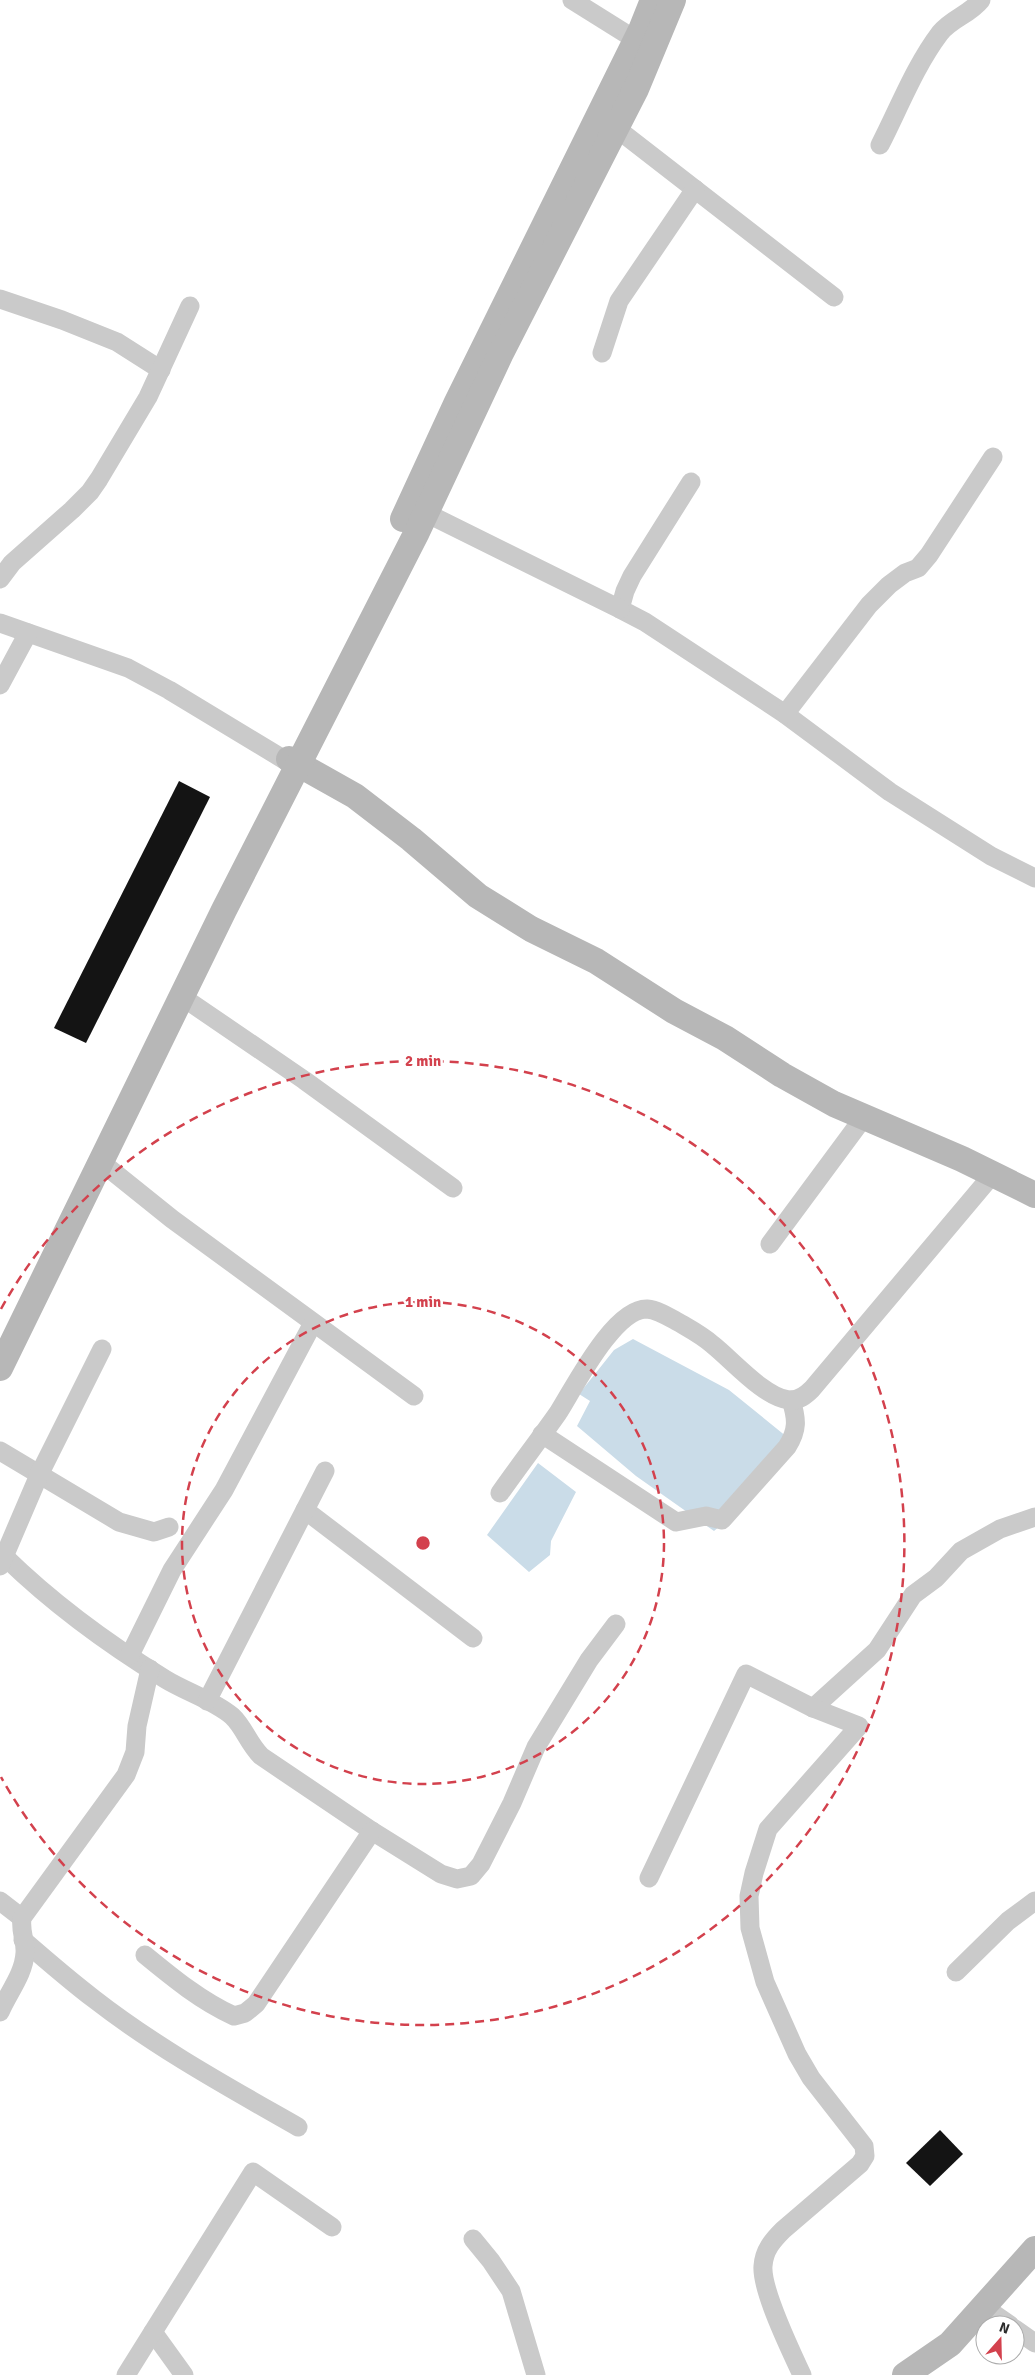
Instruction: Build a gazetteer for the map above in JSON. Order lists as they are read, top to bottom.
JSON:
{
  "north": "top",
  "rings": ["2 min", "1 min"]
}
